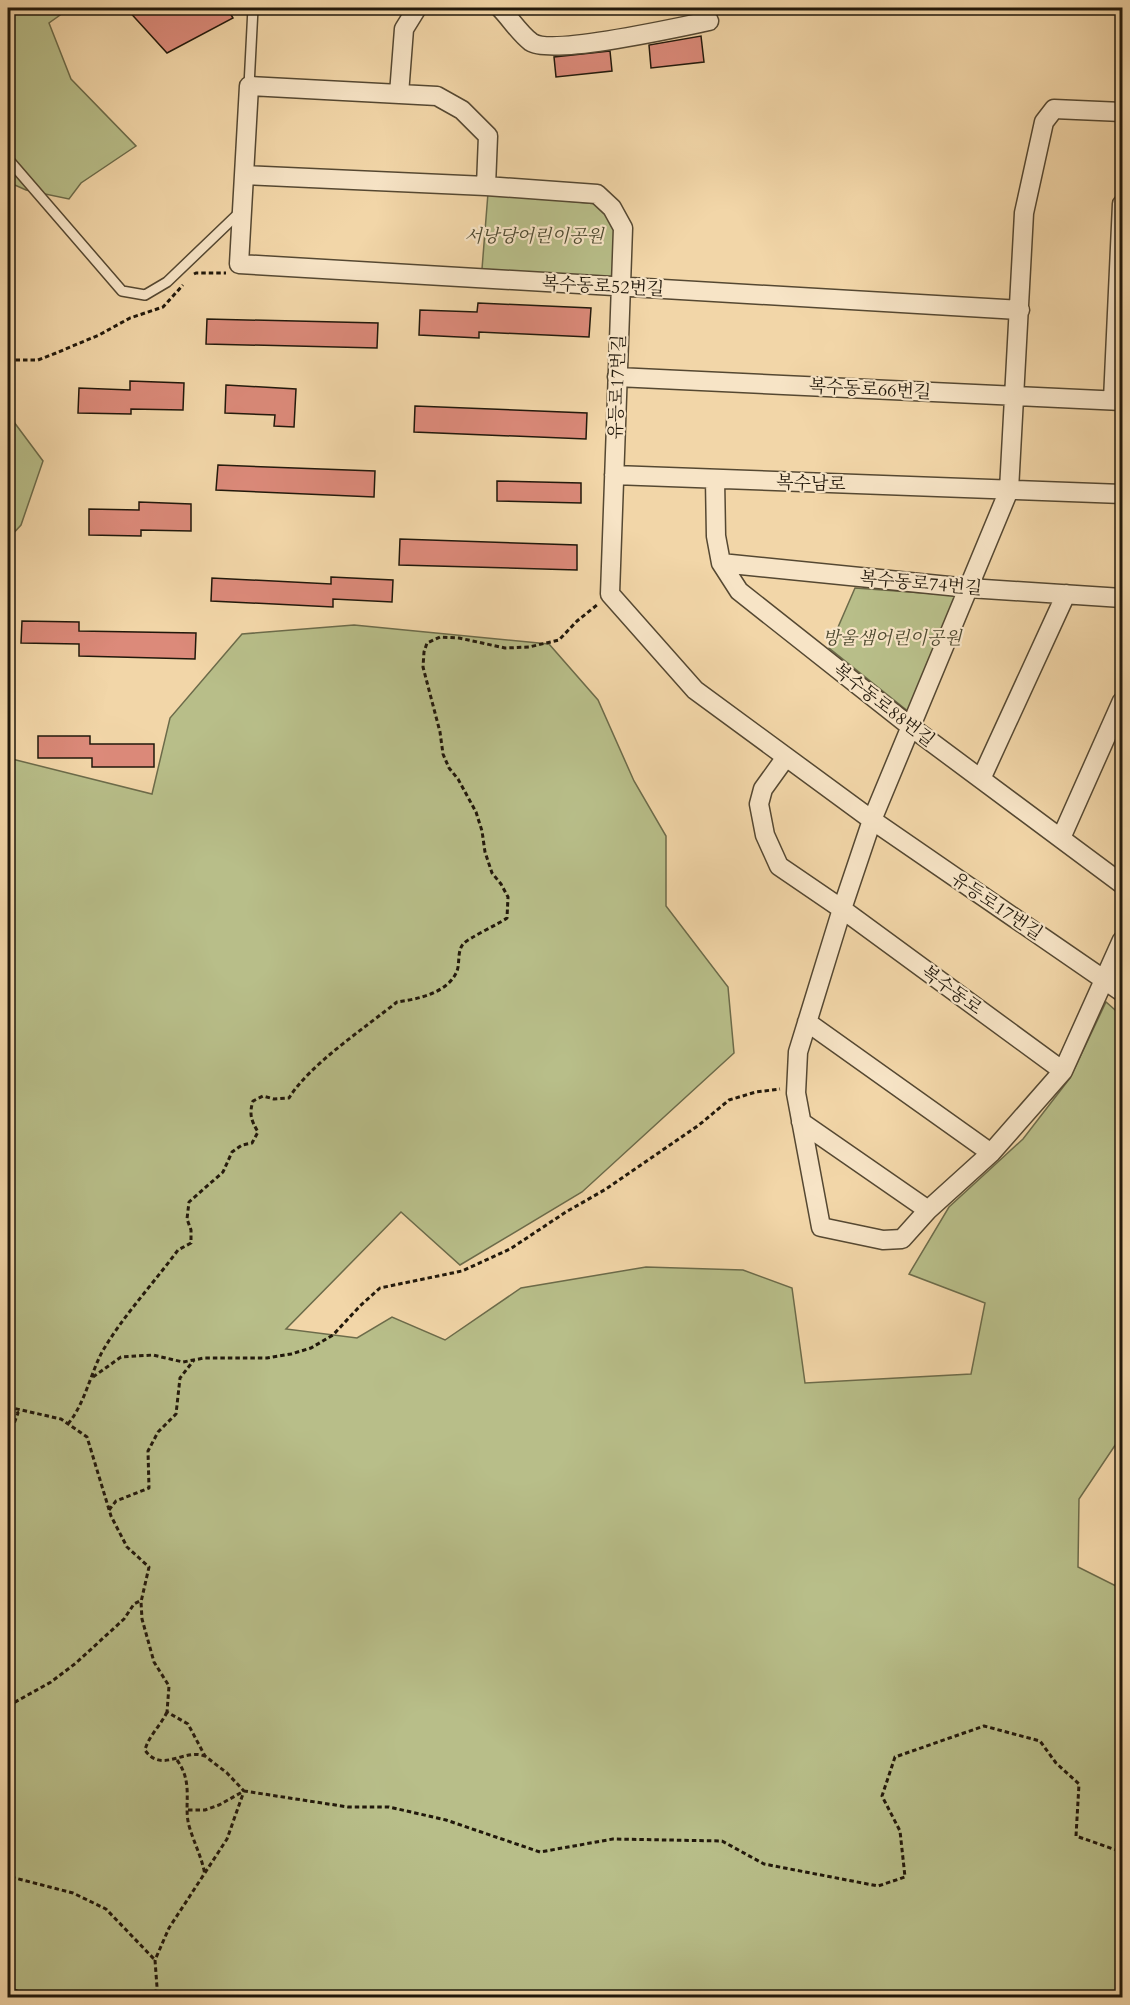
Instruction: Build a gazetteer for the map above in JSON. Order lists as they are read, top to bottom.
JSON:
{
  "streets": {
    "street": [
      "복수동로52번길",
      "유등로17번길",
      "복수동로66번길",
      "복수남로",
      "복수동로74번길",
      "복수동로88번길",
      "복수동로"
    ]
  },
  "crossings": [
    ["복수동로52번길", "유등로17번길"],
    ["유등로17번길", "복수동로66번길"],
    ["유등로17번길", "복수남로"],
    ["유등로17번길", "복수동로"],
    ["복수남로", "복수동로88번길"],
    ["복수동로74번길", "복수동로88번길"]
  ],
  "parks": ["서낭당어린이공원", "방울샘어린이공원"]
}
